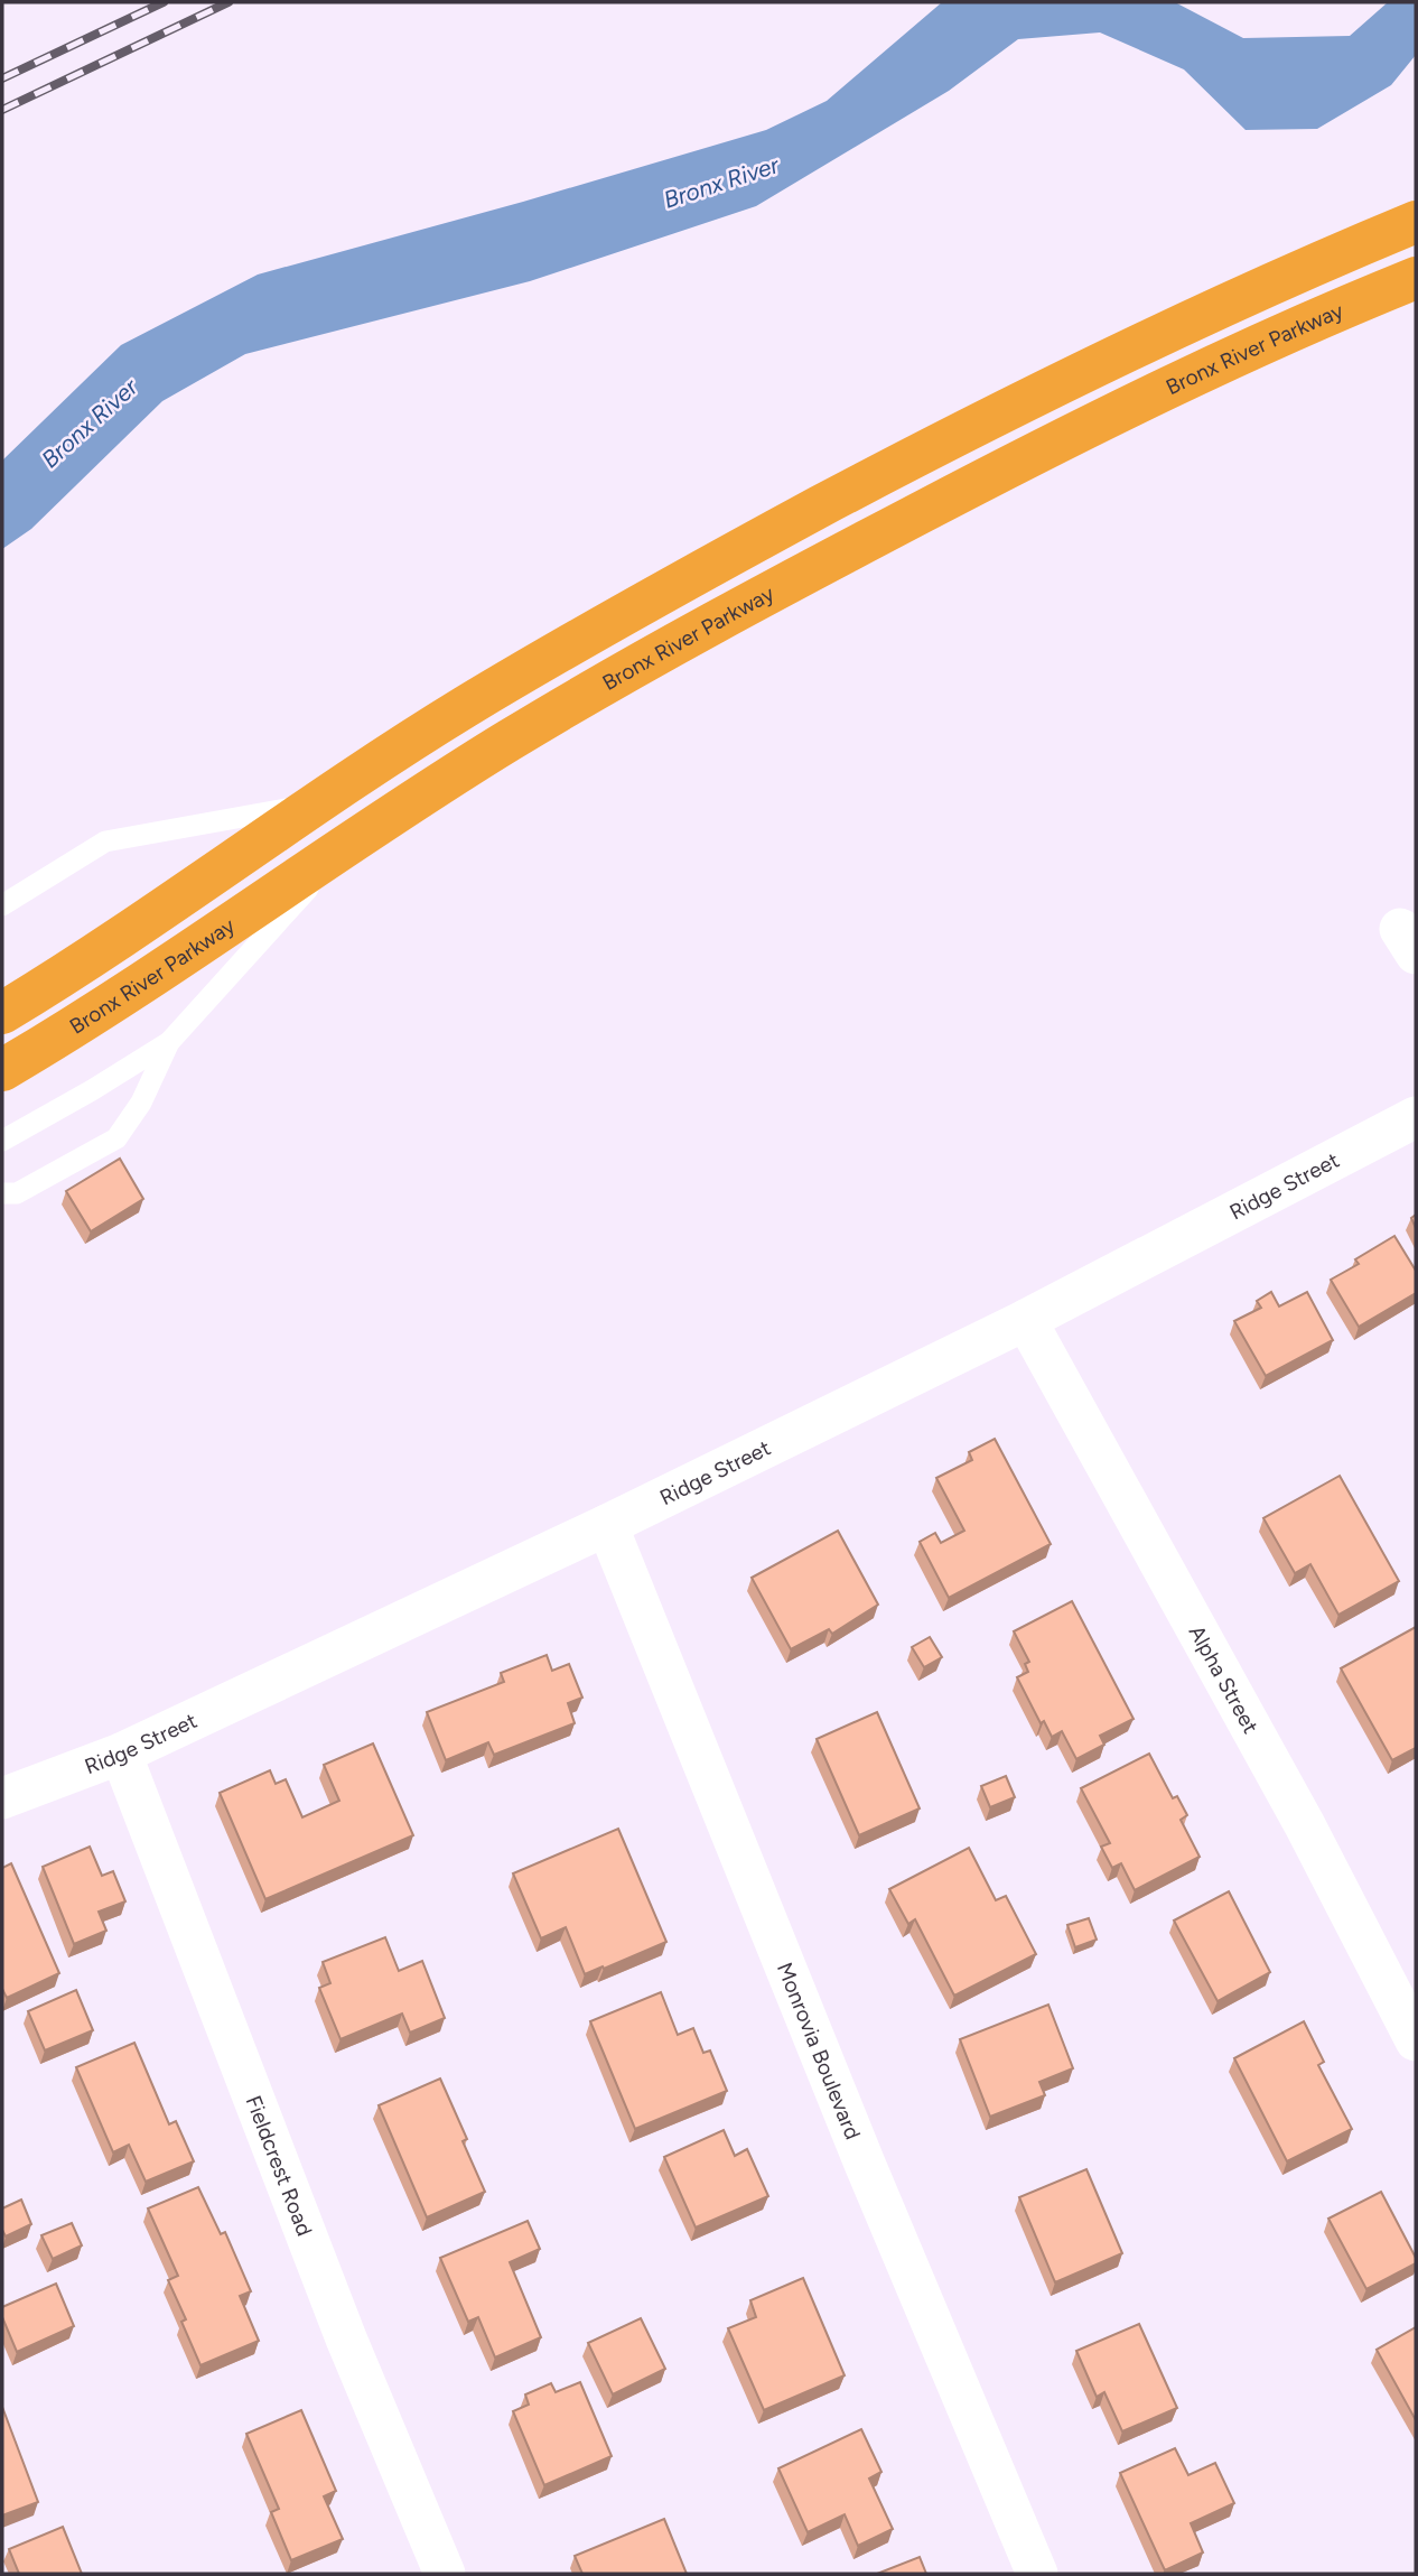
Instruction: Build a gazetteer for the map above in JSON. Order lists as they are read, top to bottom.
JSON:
{
  "streets": {
    "highway": ["Bronx River Parkway"],
    "street": [
      "Ridge Street",
      "Alpha Street",
      "Monrovia Boulevard",
      "Fieldcrest Road"
    ]
  },
  "crossings": [
    ["Ridge Street", "Alpha Street"],
    ["Ridge Street", "Monrovia Boulevard"],
    ["Ridge Street", "Fieldcrest Road"]
  ],
  "water": ["Bronx River"]
}
